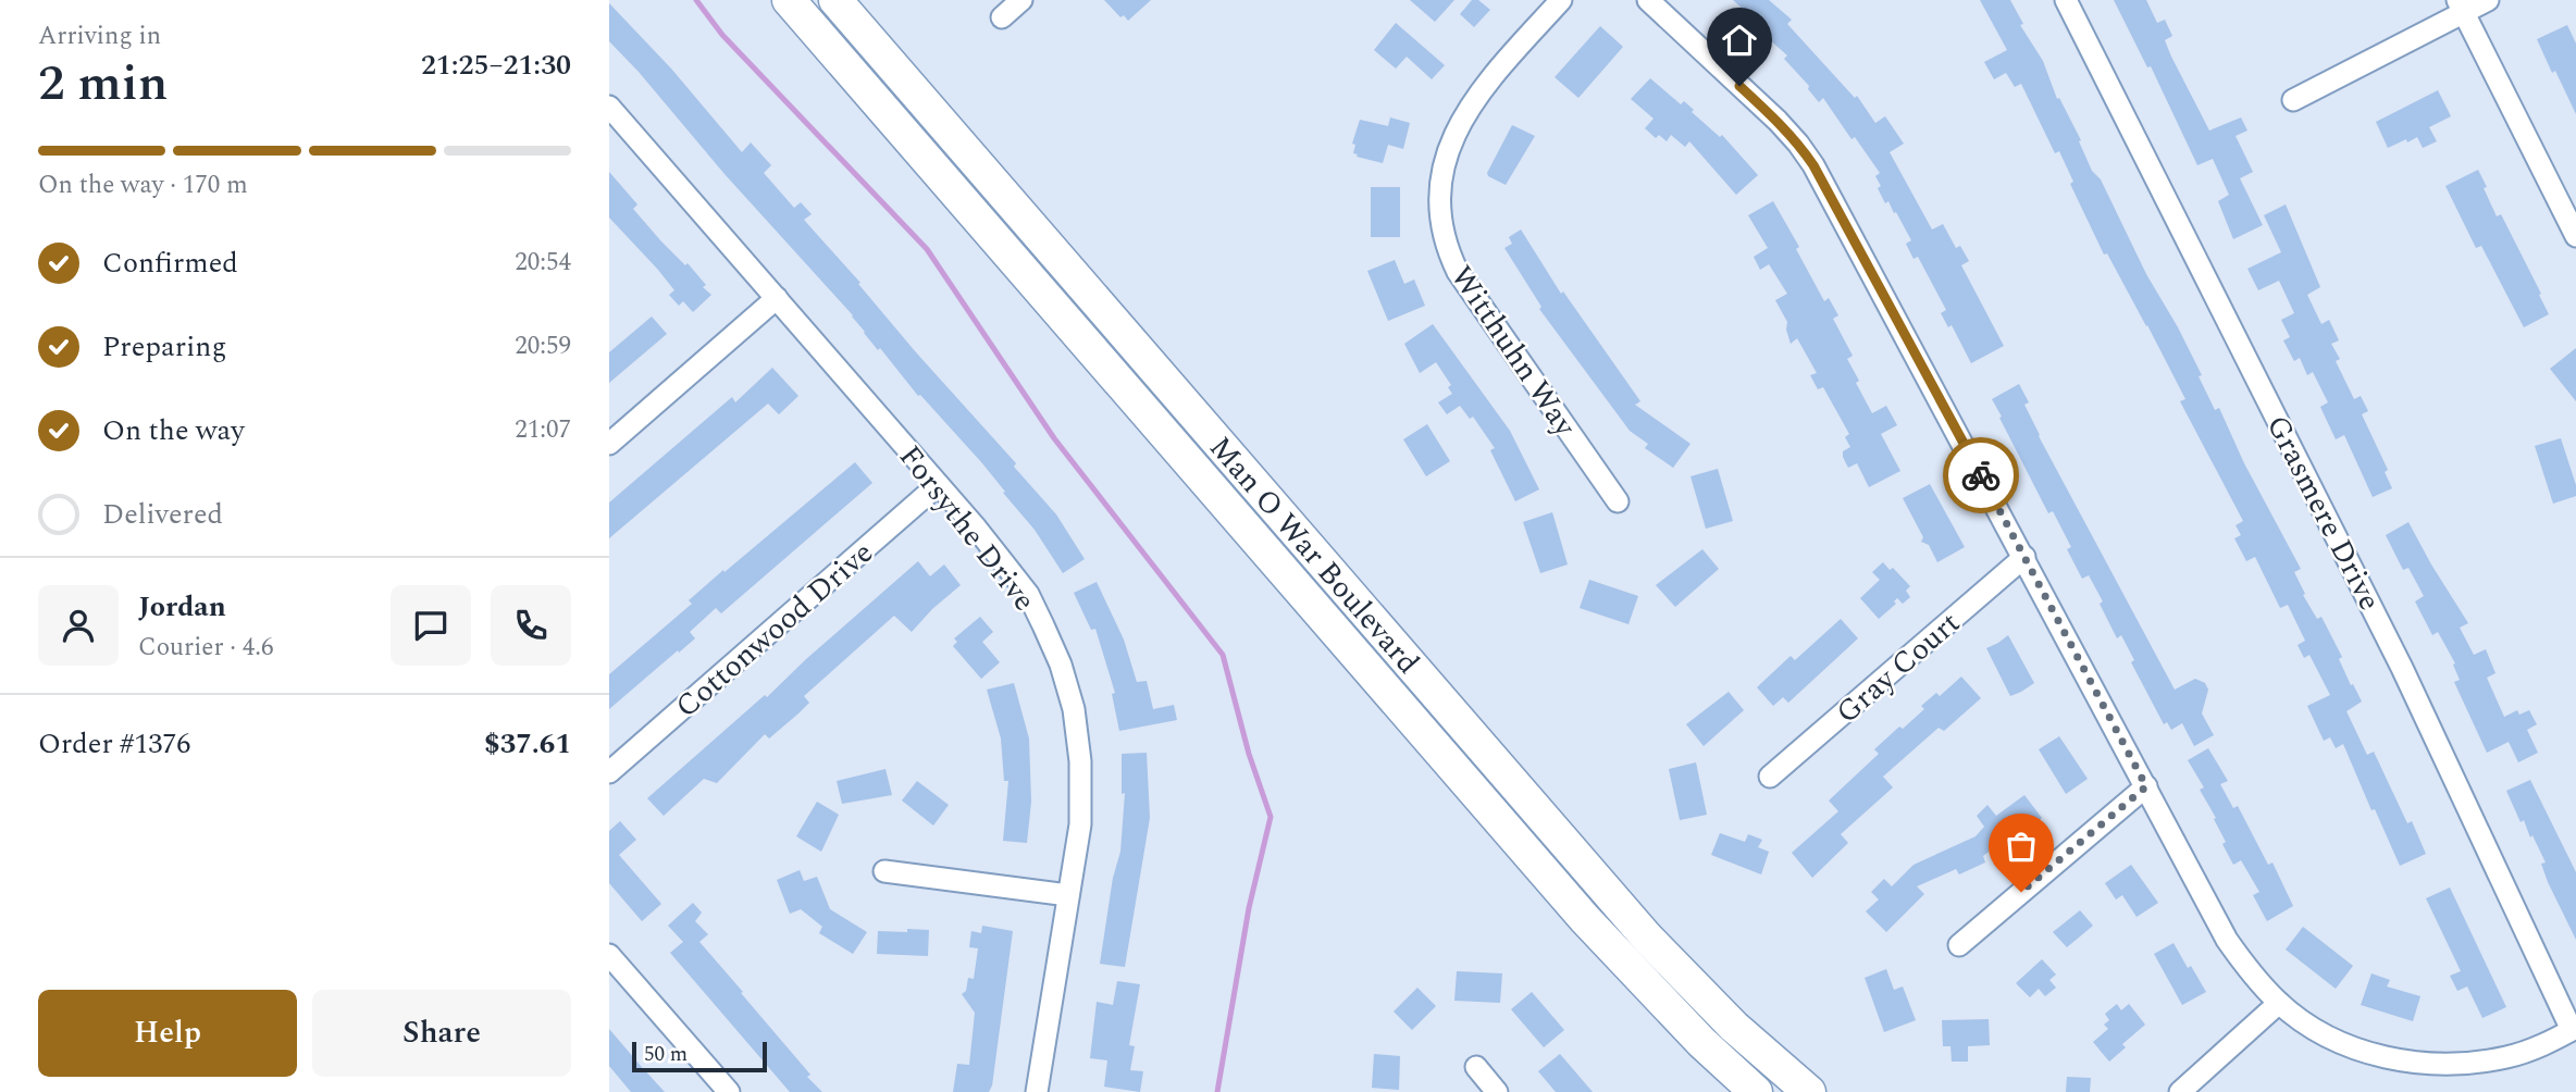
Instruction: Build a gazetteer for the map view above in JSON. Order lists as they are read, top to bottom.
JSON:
{
  "streets": {
    "main road": ["Man O War Boulevard"],
    "street": [
      "Witthuhn Way",
      "Grasmere Drive",
      "Forsythe Drive",
      "Cottonwood Drive",
      "Gray Court"
    ]
  },
  "crossings": [
    ["Forsythe Drive", "Cottonwood Drive"]
  ],
  "scale_bar": "50 m",
  "page": {
    "heading": ["2 min", "Arriving in", "21:25–21:30"],
    "panel": [
      "Jordan",
      "Courier · 4.6",
      "Order #1376",
      "$37.61"
    ],
    "bar": "On the way · 170 m",
    "list": [
      ["Confirmed", "20:54"],
      ["Preparing", "20:59"],
      ["On the way", "21:07"],
      "Delivered"
    ],
    "buttons": ["Help", "Share"],
    "scale": "50 m"
  }
}
